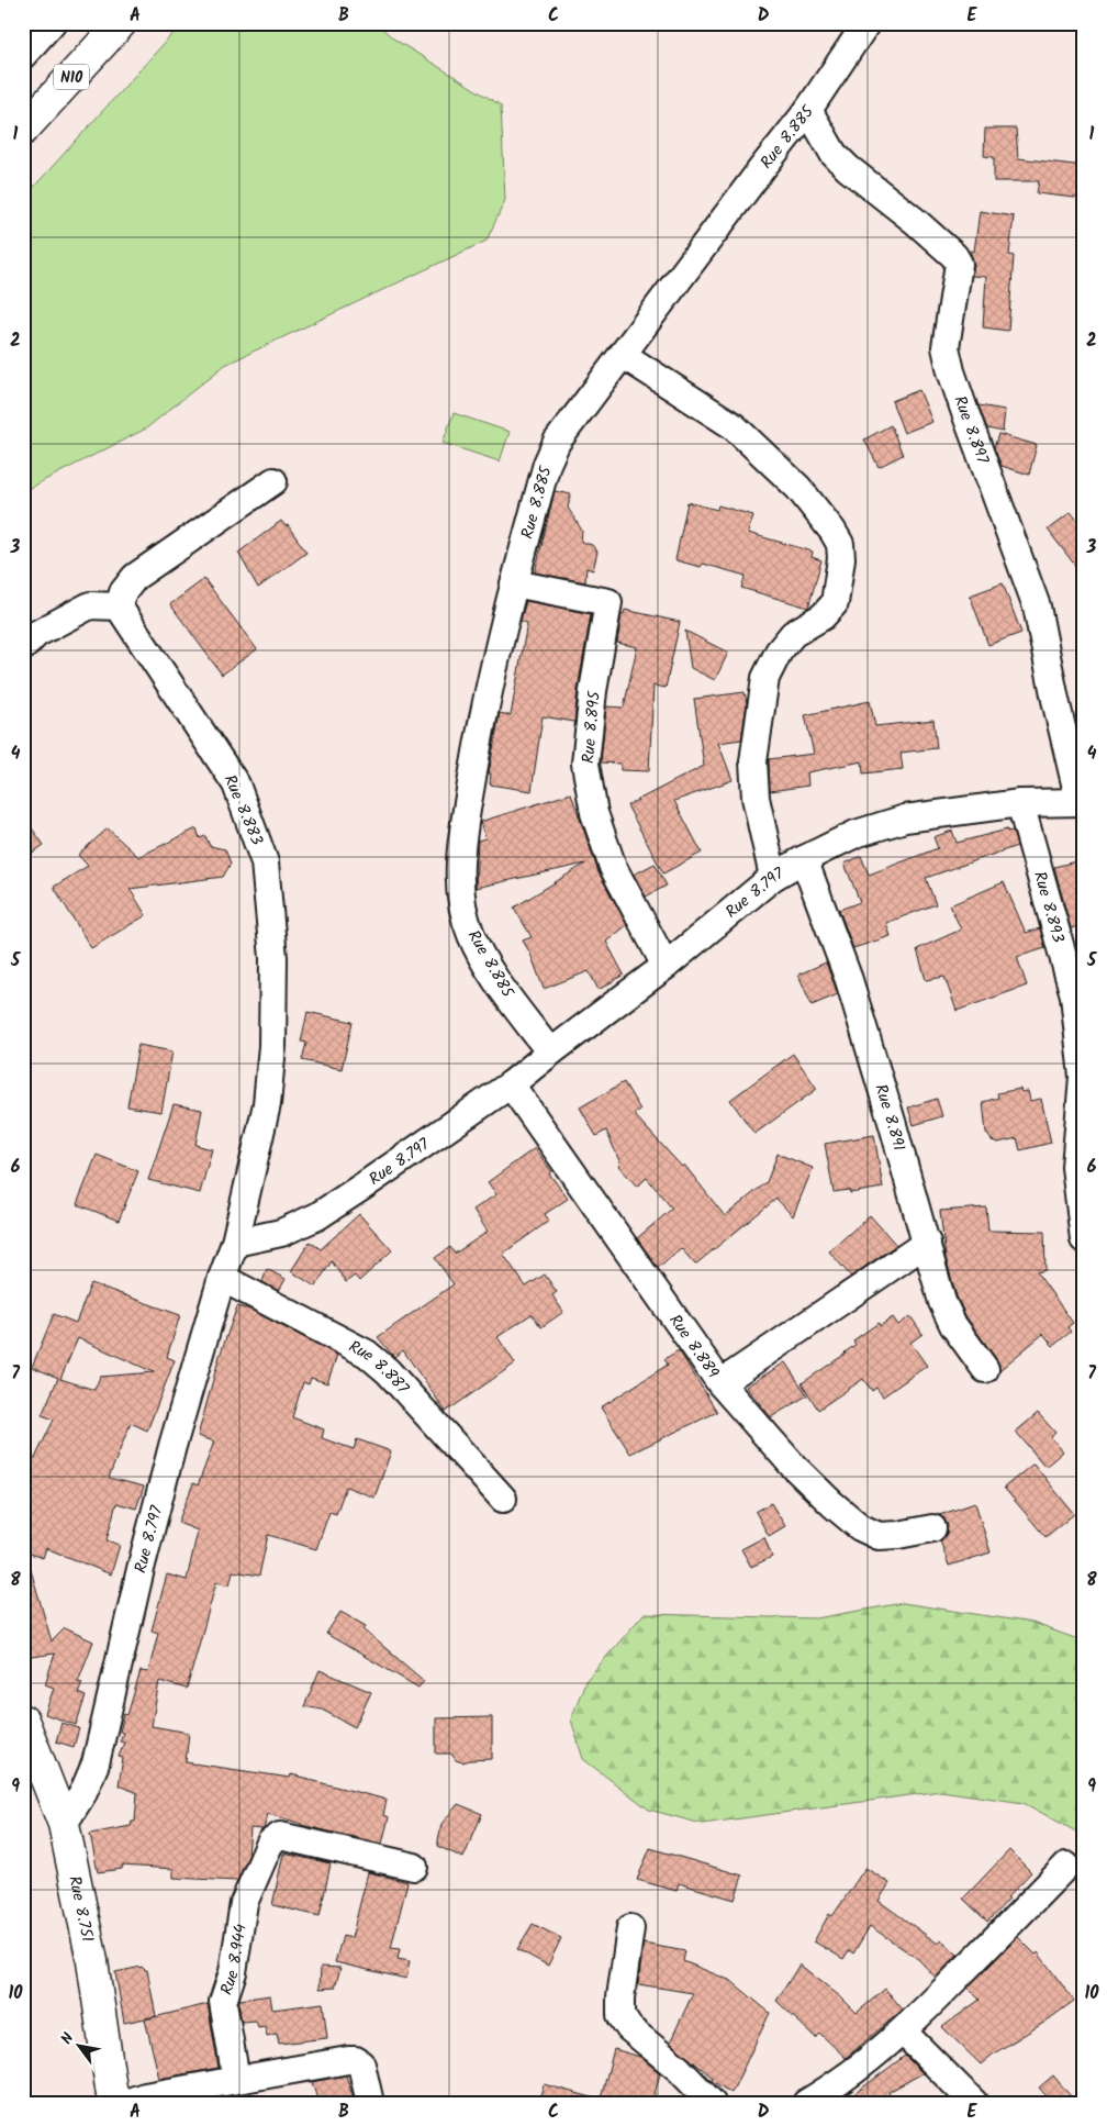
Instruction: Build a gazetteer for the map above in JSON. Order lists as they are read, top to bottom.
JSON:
{
  "streets": {
    "main road": ["N10", "Rue 8.751"],
    "street": [
      "Rue 8.885",
      "Rue 8.897",
      "Rue 8.895",
      "Rue 8.883",
      "Rue 8.797",
      "Rue 8.893",
      "Rue 8.891",
      "Rue 8.889",
      "Rue 8.887",
      "Rue 8.944"
    ]
  },
  "crossings": [
    ["Rue 8.885", "Rue 8.897"],
    ["Rue 8.885", "Rue 8.895"],
    ["Rue 8.885", "Rue 8.797"],
    ["Rue 8.897", "Rue 8.797"],
    ["Rue 8.895", "Rue 8.797"],
    ["Rue 8.883", "Rue 8.797"],
    ["Rue 8.797", "Rue 8.893"],
    ["Rue 8.797", "Rue 8.891"],
    ["Rue 8.797", "Rue 8.889"],
    ["Rue 8.797", "Rue 8.887"],
    ["Rue 8.797", "Rue 8.751"]
  ],
  "north": "top left",
  "grid": {
    "columns": [
      "A",
      "B",
      "C",
      "D",
      "E"
    ],
    "rows": [
      "1",
      "2",
      "3",
      "4",
      "5",
      "6",
      "7",
      "8",
      "9",
      "10"
    ]
  }
}
